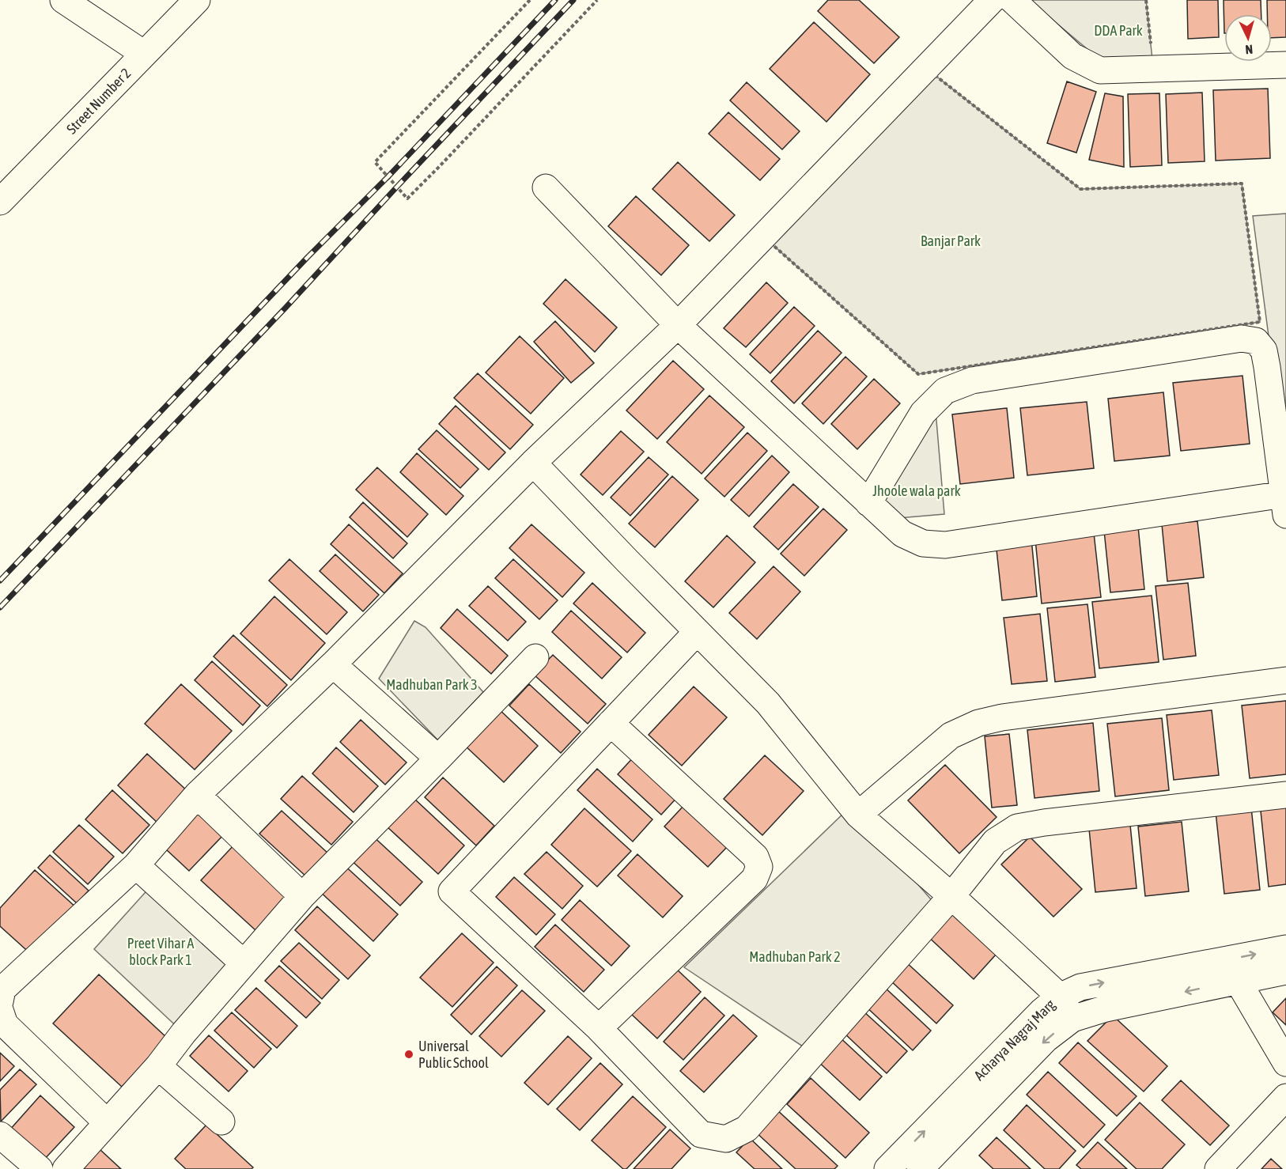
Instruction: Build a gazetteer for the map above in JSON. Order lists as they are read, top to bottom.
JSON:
{
  "streets": {
    "street": ["Street Number 2", "Acharya Nagraj Marg"]
  },
  "parks": [
    "DDA Park",
    "Banjar Park",
    "Jhoole wala park",
    "Madhuban Park 3",
    "Preet Vihar A block Park 1",
    "Madhuban Park 2"
  ],
  "places": ["Universal Public School"],
  "north": "bottom"
}
